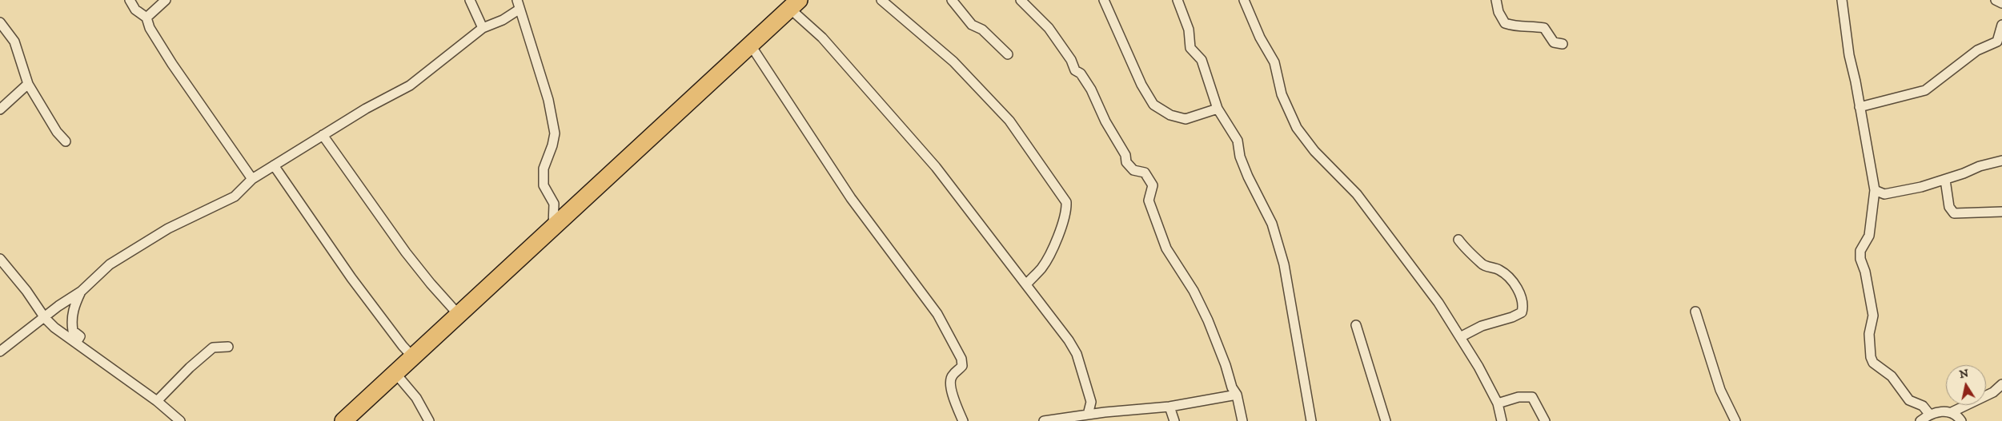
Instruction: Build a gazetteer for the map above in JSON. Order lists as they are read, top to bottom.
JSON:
{
  "north": "top"
}
